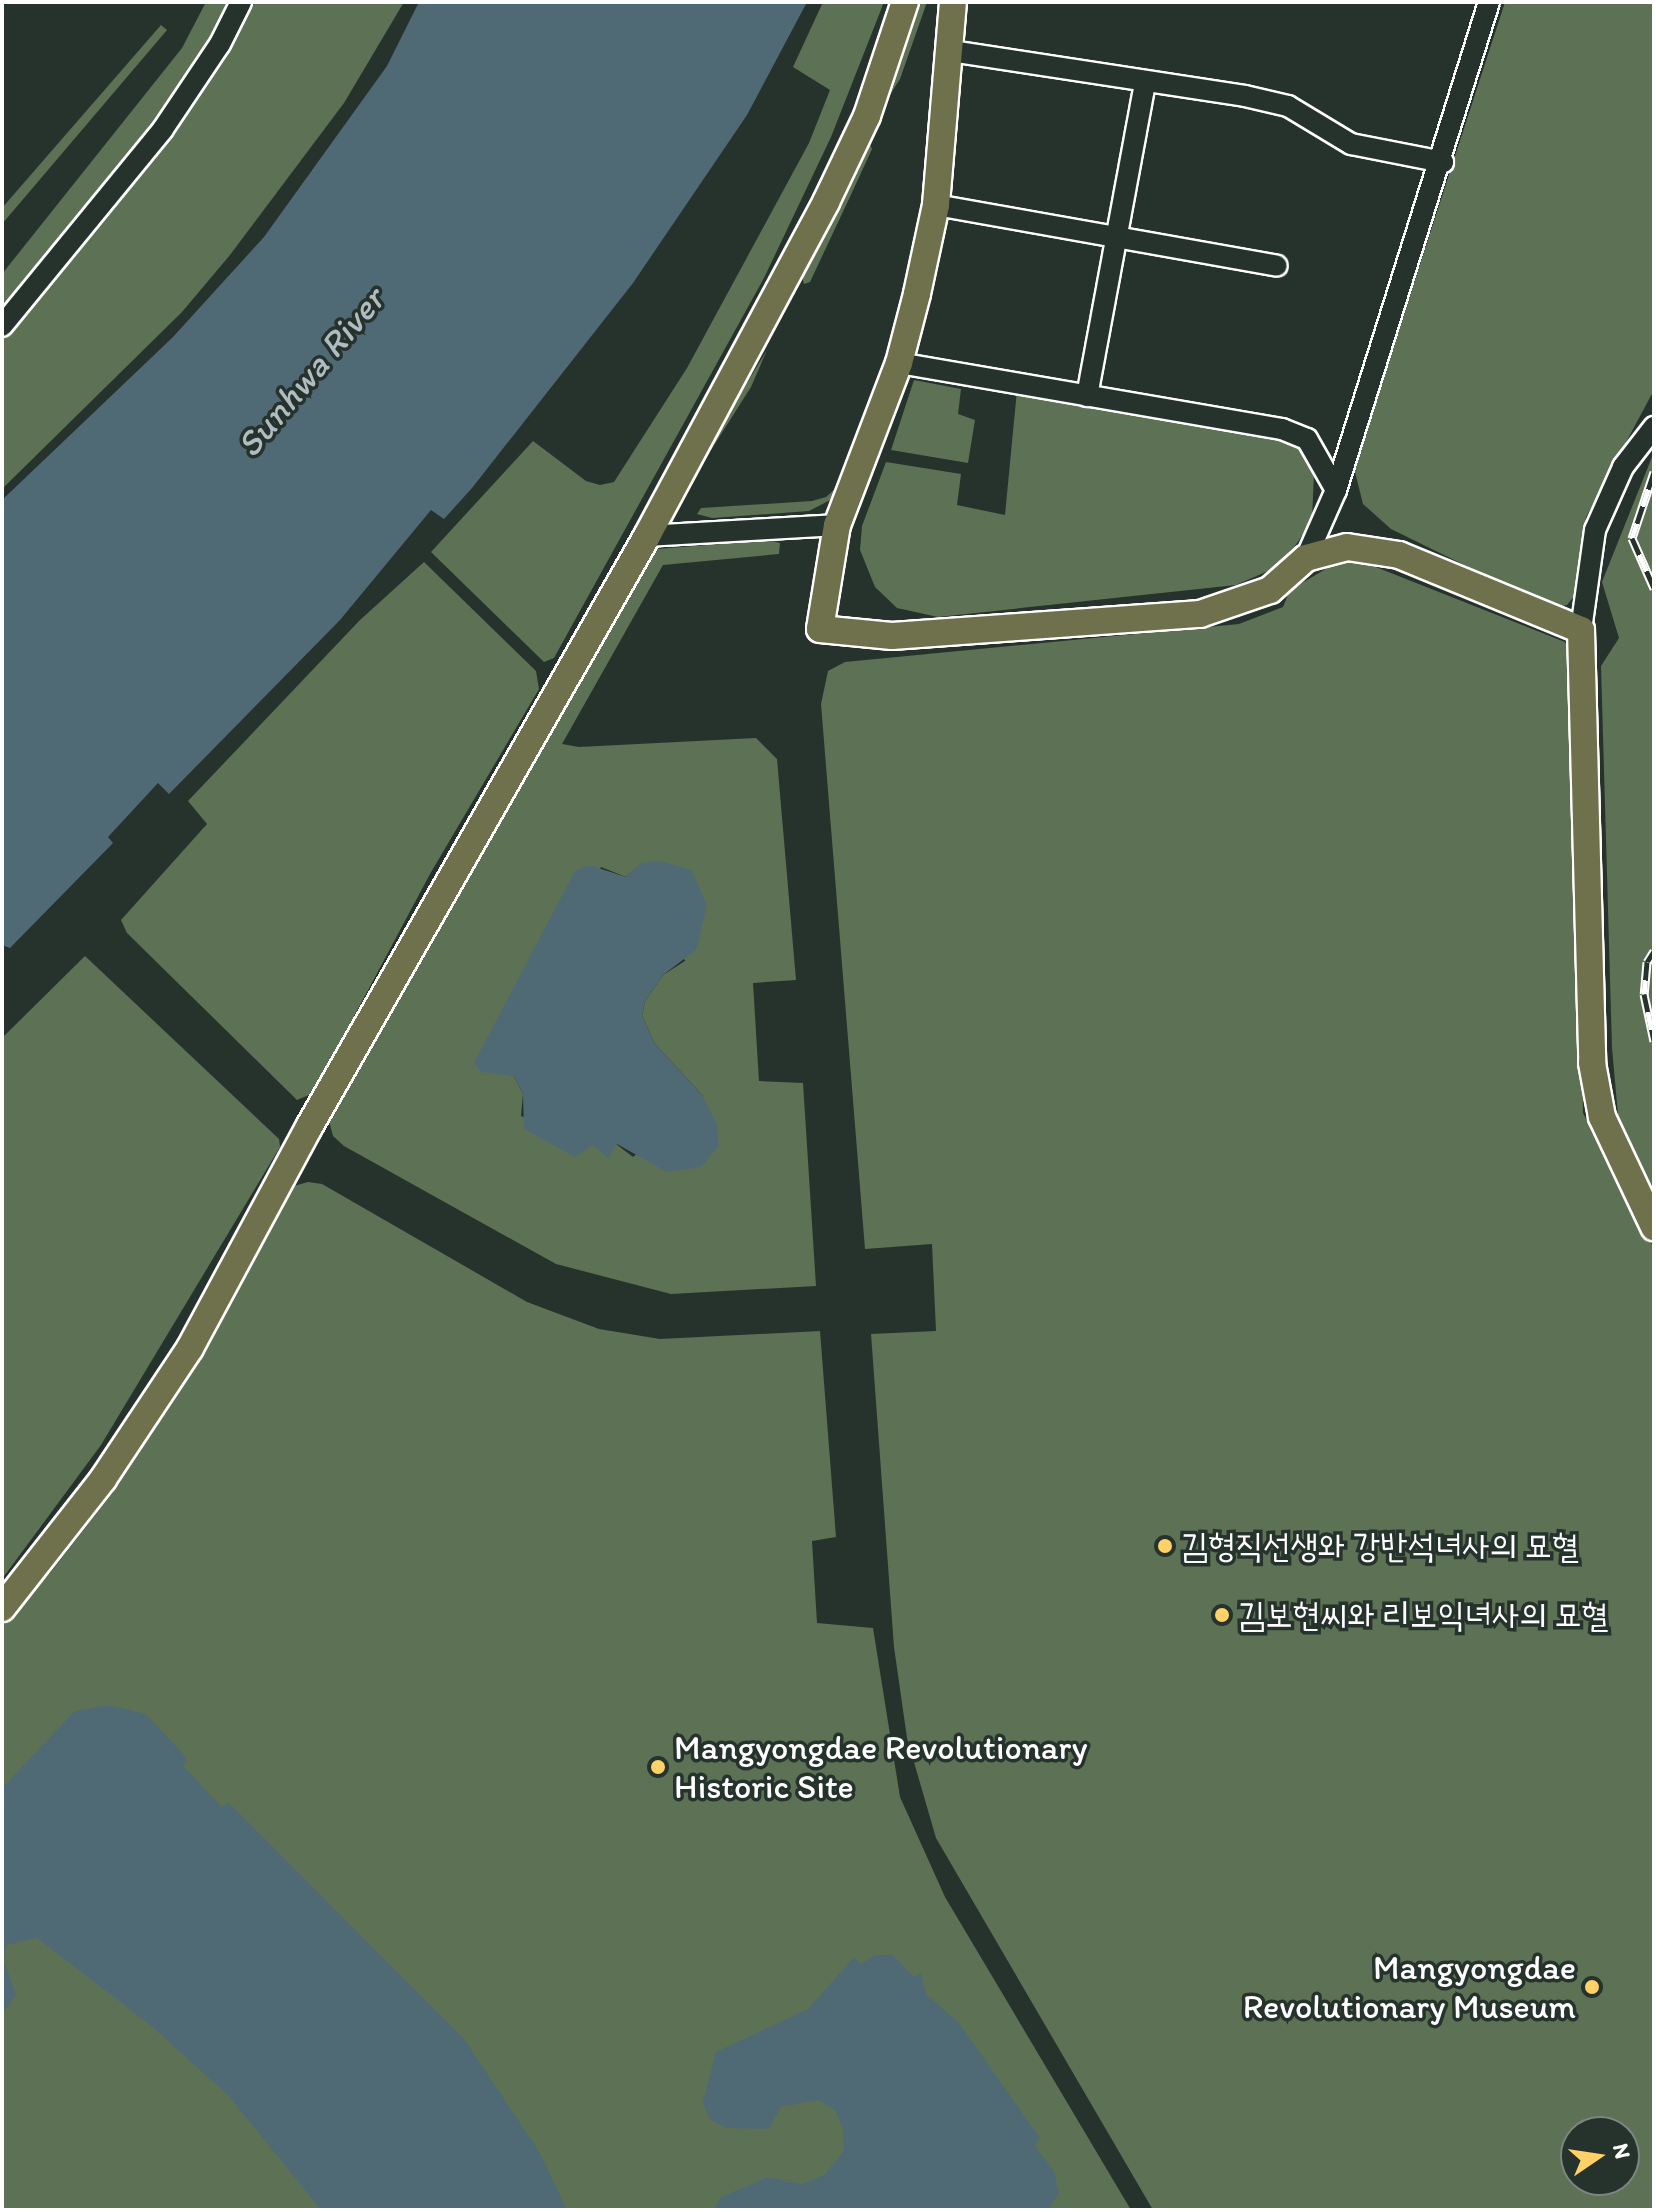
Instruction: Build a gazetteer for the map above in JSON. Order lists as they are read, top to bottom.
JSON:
{
  "water": ["Sunhwa River"],
  "places": [
    "김형직선생와 강반석녀사의 묘혈",
    "김보현씨와 리보익녀사의 묘혈",
    "Mangyongdae Revolutionary Historic Site",
    "Mangyongdae Revolutionary Museum"
  ],
  "north": "right"
}
